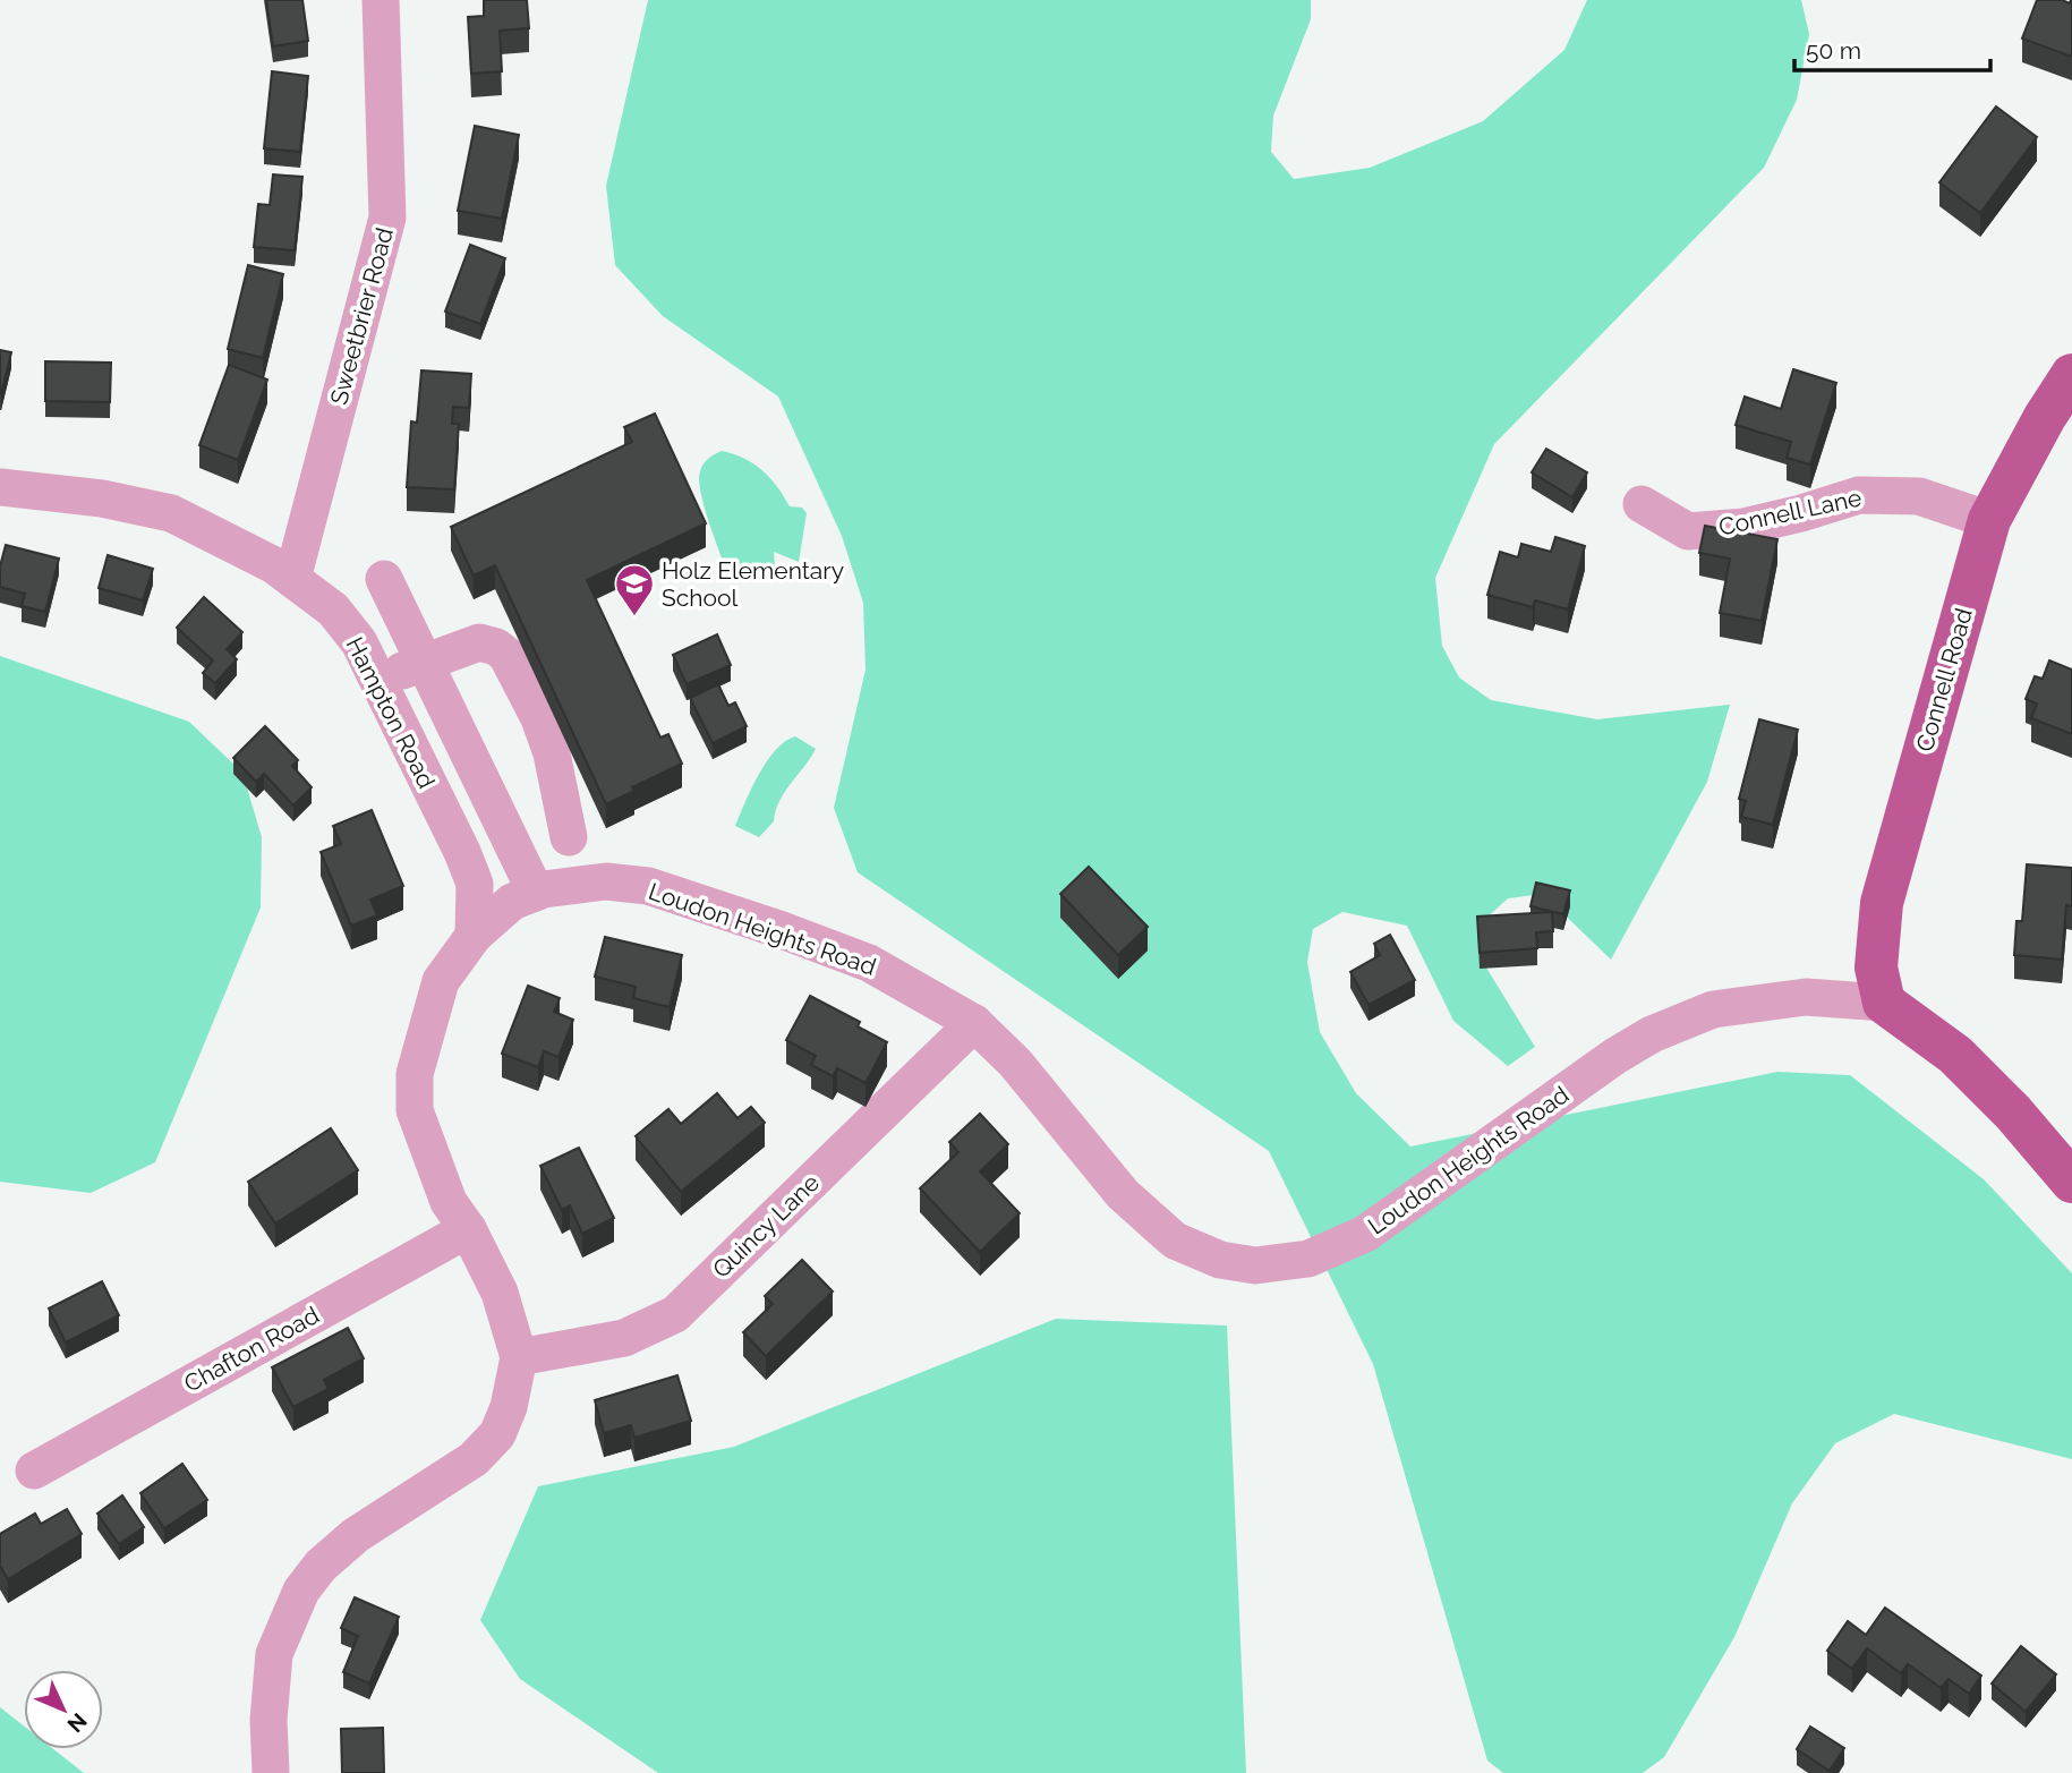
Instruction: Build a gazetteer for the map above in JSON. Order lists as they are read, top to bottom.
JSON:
{
  "streets": {
    "main road": ["Connell Road"],
    "street": [
      "Sweetbrier Road",
      "Connell Lane",
      "Hampton Road",
      "Loudon Heights Road",
      "Quincy Lane",
      "Chafton Road"
    ]
  },
  "crossings": [
    ["Sweetbrier Road", "Hampton Road"],
    ["Connell Lane", "Connell Road"],
    ["Connell Road", "Loudon Heights Road"],
    ["Hampton Road", "Loudon Heights Road"],
    ["Loudon Heights Road", "Quincy Lane"],
    ["Loudon Heights Road", "Chafton Road"]
  ],
  "places": {
    "school or university": ["Holz Elementary School"]
  },
  "scale_bar": "50 m",
  "north": "bottom right"
}
